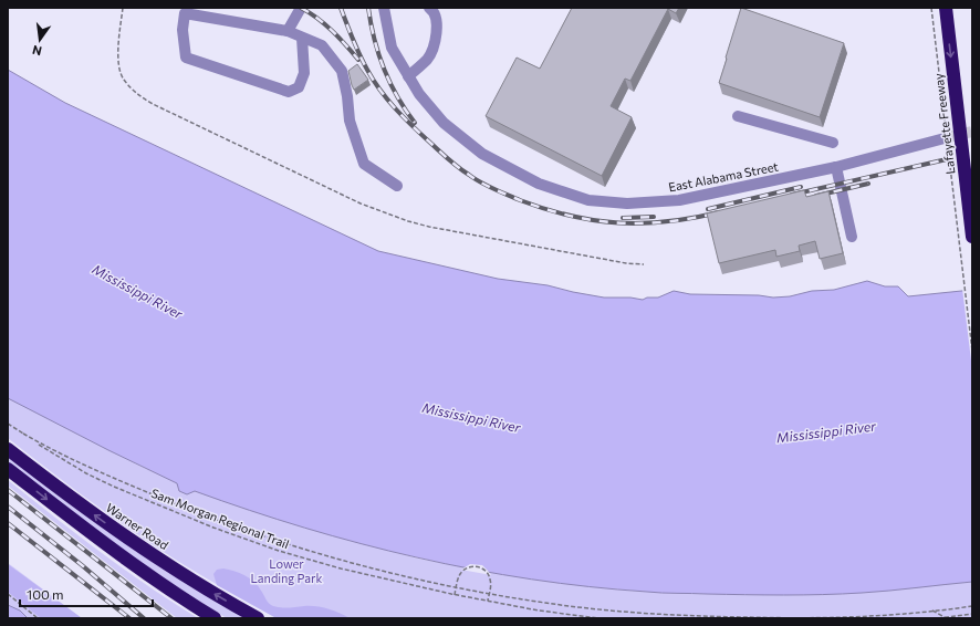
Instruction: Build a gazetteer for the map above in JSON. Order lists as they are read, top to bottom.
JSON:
{
  "streets": {
    "highway": ["Lafayette Freeway", "Warner Road"],
    "street": ["East Alabama Street"],
    "path": ["Sam Morgan Regional Trail"]
  },
  "one_way": ["Lafayette Freeway"],
  "water": ["Mississippi River"],
  "parks": ["Lower Landing Park"],
  "scale_bar": "100 m",
  "north": "bottom"
}
